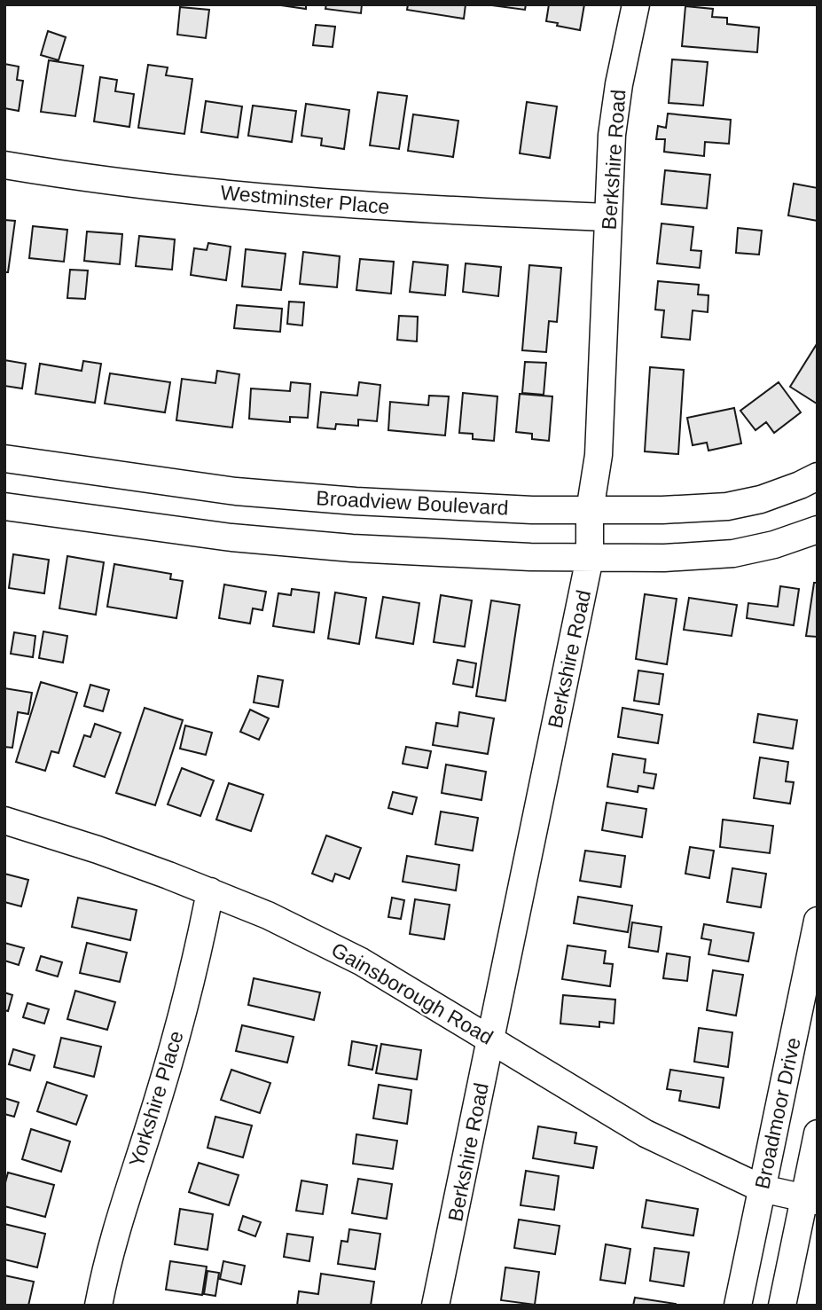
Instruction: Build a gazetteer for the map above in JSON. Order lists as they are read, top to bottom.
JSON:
{
  "streets": {
    "street": [
      "Berkshire Road",
      "Westminster Place",
      "Broadview Boulevard",
      "Gainsborough Road",
      "Yorkshire Place",
      "Broadmoor Drive"
    ]
  },
  "crossings": [
    ["Berkshire Road", "Westminster Place"],
    ["Berkshire Road", "Broadview Boulevard"],
    ["Berkshire Road", "Gainsborough Road"],
    ["Gainsborough Road", "Yorkshire Place"],
    ["Gainsborough Road", "Broadmoor Drive"]
  ]
}
